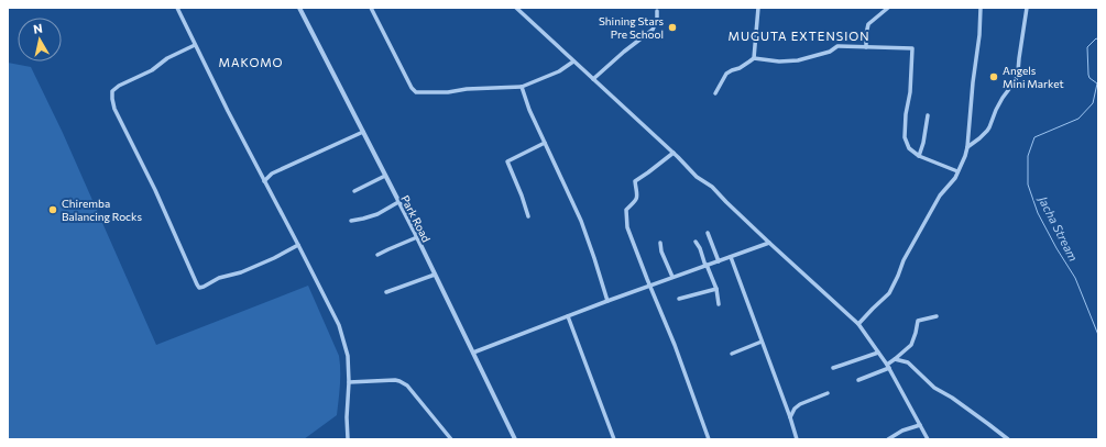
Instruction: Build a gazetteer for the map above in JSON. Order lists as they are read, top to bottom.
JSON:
{
  "streets": {
    "street": ["Park Road"]
  },
  "districts": ["MUGUTA EXTENSION", "MAKOMO"],
  "water": ["Jacha Stream"],
  "places": ["Shining Stars Pre School", "Angels Mini Market", "Chiremba Balancing Rocks"],
  "north": "top"
}
